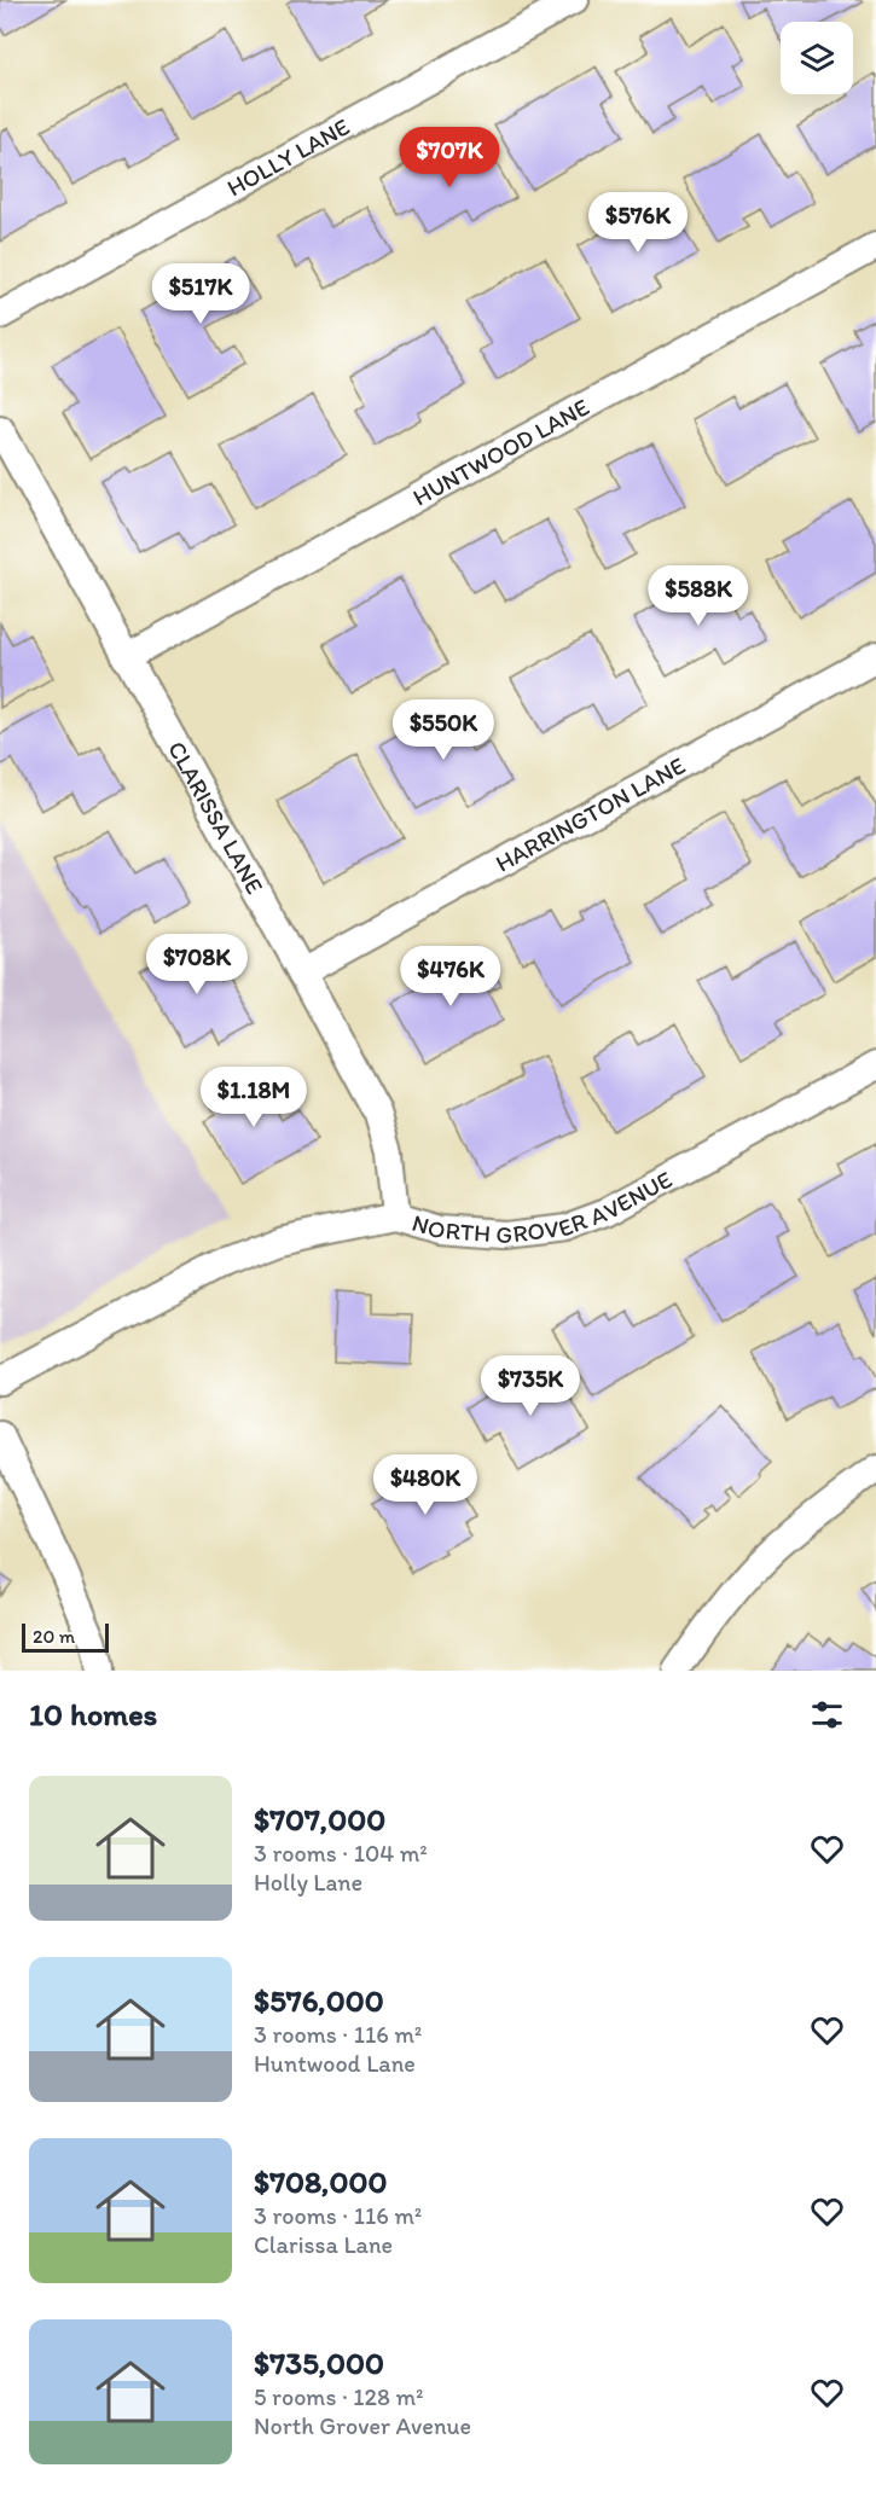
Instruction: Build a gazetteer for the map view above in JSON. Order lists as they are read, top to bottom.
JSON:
{
  "streets": {
    "street": [
      "HOLLY LANE",
      "HUNTWOOD LANE",
      "HARRINGTON LANE",
      "CLARISSA LANE",
      "NORTH GROVER AVENUE"
    ]
  },
  "crossings": [
    ["HUNTWOOD LANE", "CLARISSA LANE"],
    ["HARRINGTON LANE", "CLARISSA LANE"],
    ["CLARISSA LANE", "NORTH GROVER AVENUE"]
  ],
  "scale_bar": "20 m",
  "page": {
    "price": [
      "$707K",
      "$576K",
      "$517K",
      "$588K",
      "$550K",
      "$708K",
      "$476K",
      "$1.18M",
      "$735K",
      "$480K"
    ],
    "scale": "20 m",
    "heading": "10 homes",
    "list": [
      {
        "name": "$707,000",
        "note": "3 rooms · 104 m² · Holly Lane"
      },
      {
        "name": "$576,000",
        "note": "3 rooms · 116 m² · Huntwood Lane"
      },
      {
        "name": "$708,000",
        "note": "3 rooms · 116 m² · Clarissa Lane"
      },
      {
        "name": "$735,000",
        "note": "5 rooms · 128 m² · North Grover Avenue"
      }
    ]
  }
}
